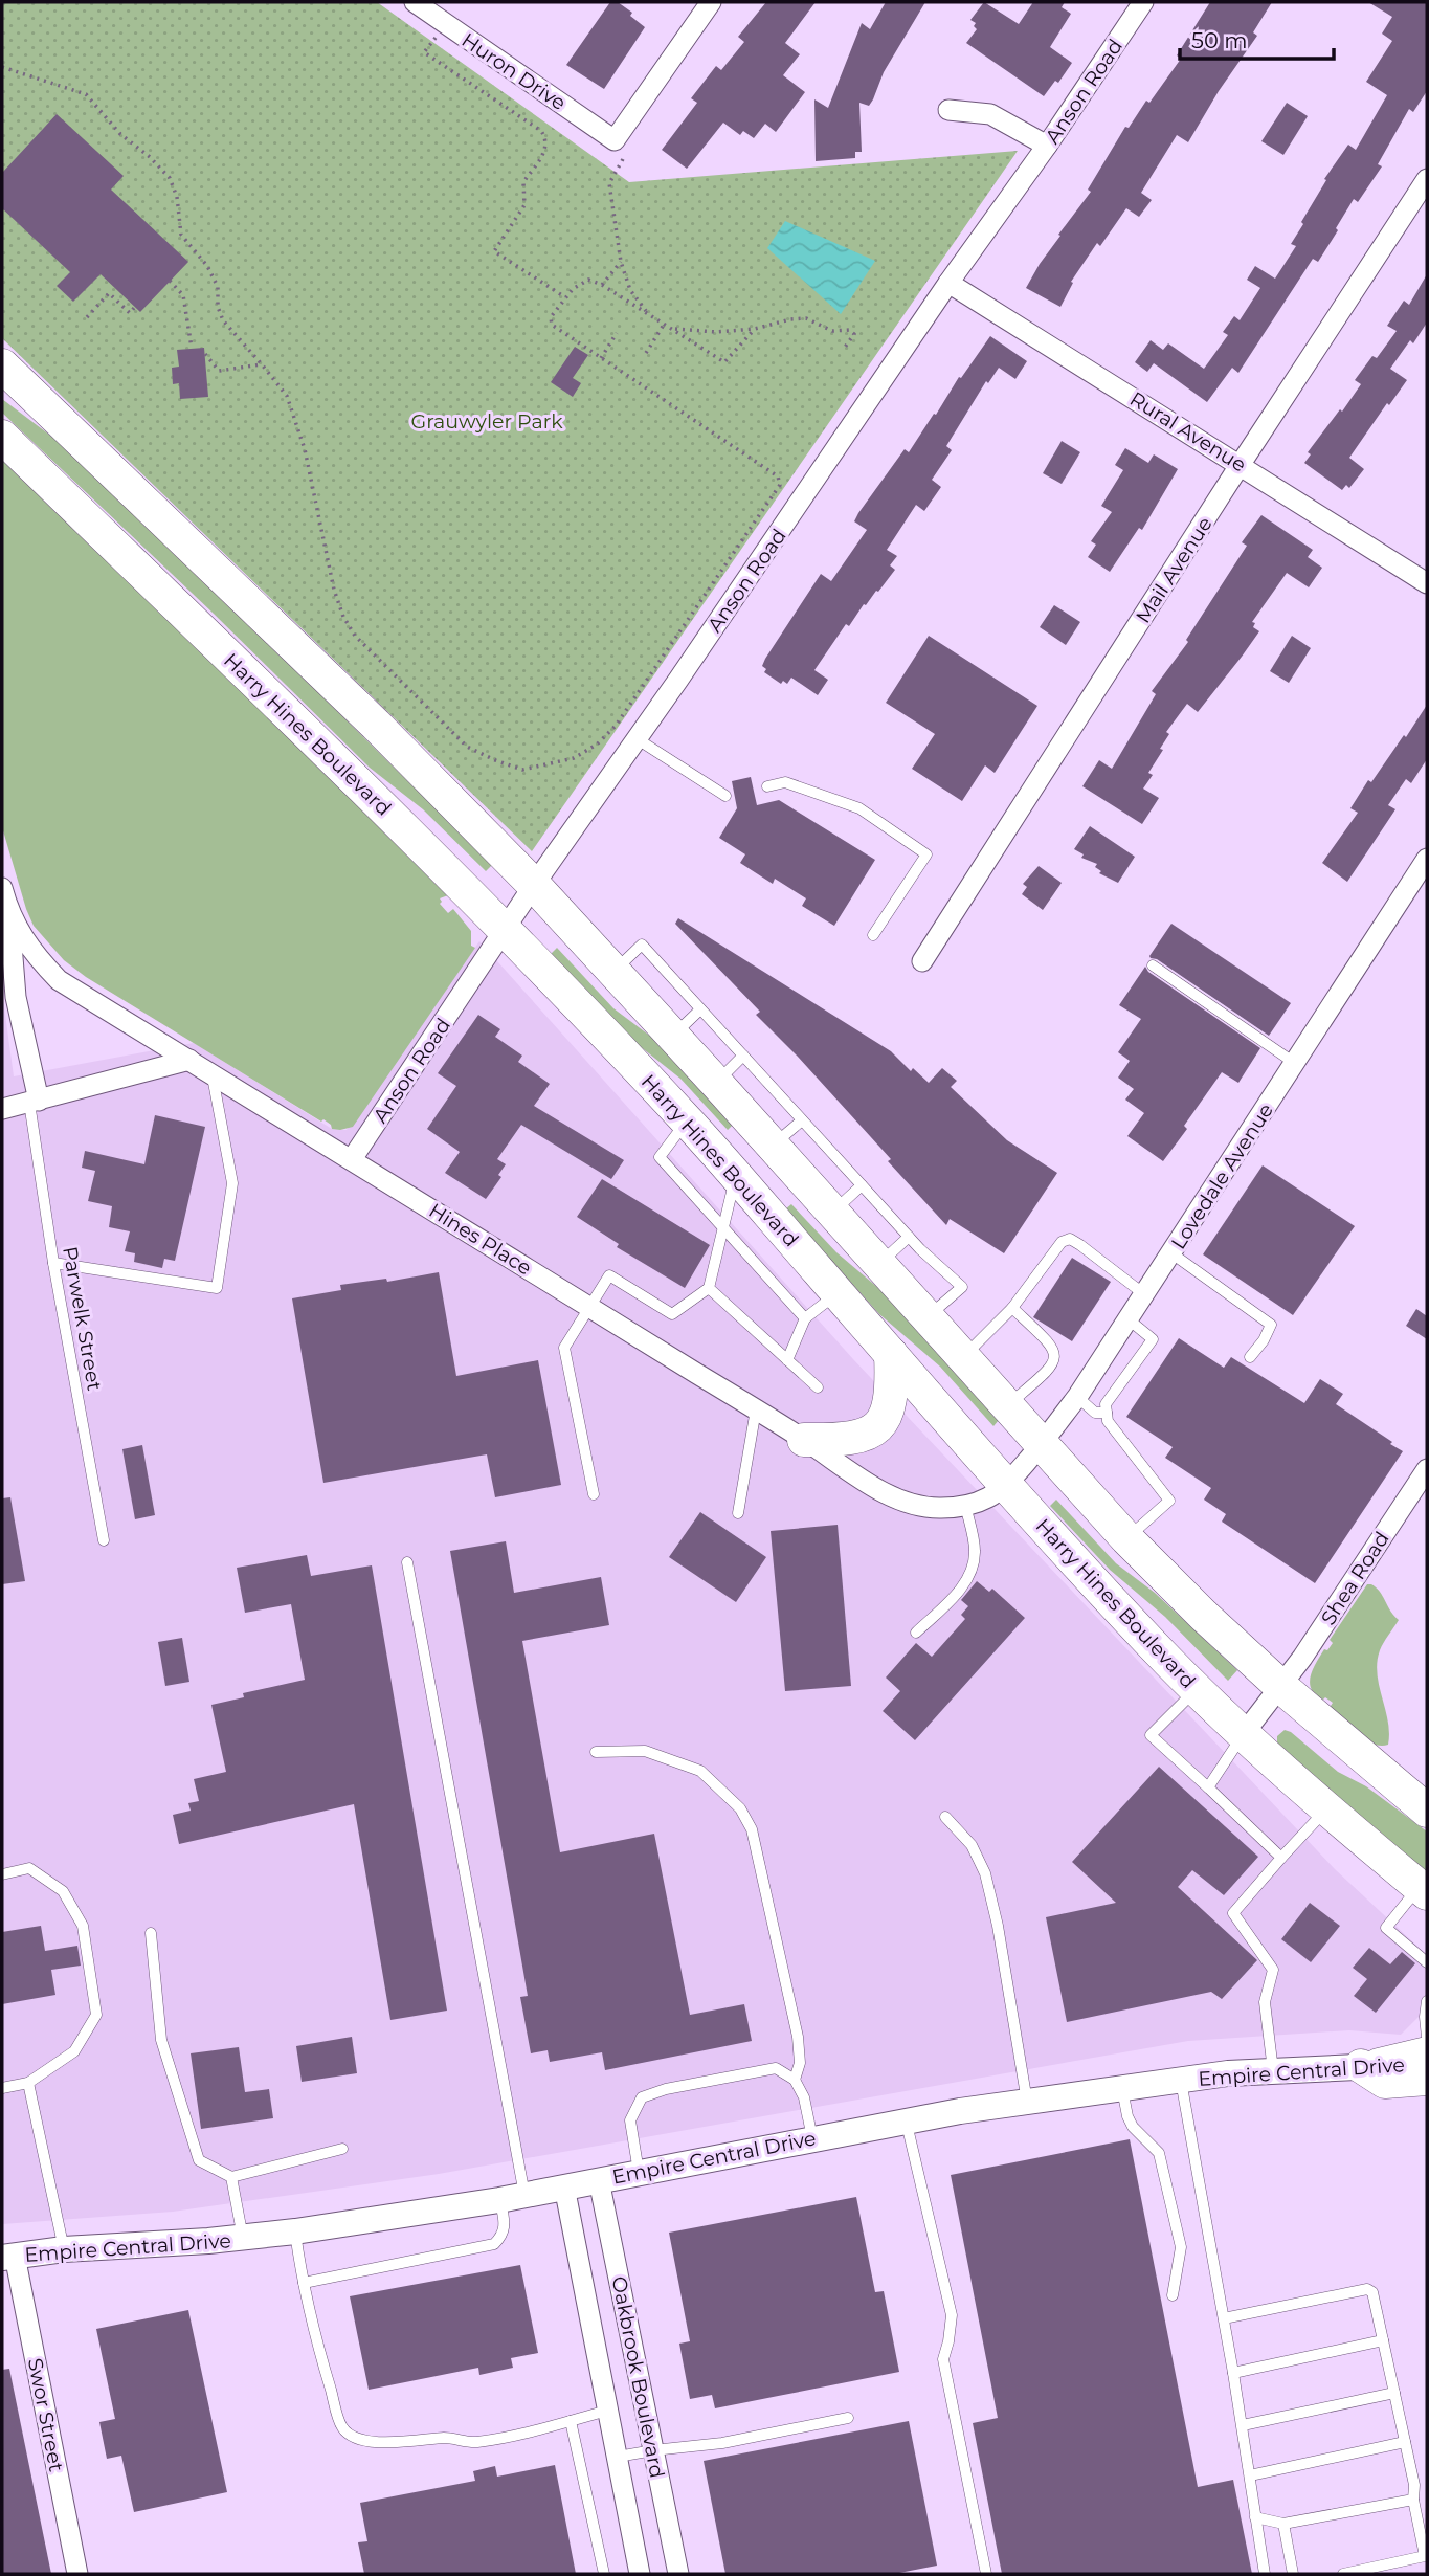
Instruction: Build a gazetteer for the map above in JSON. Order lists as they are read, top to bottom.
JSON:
{
  "streets": {
    "main road": ["Harry Hines Boulevard"],
    "street": [
      "Huron Drive",
      "Anson Road",
      "Rural Avenue",
      "Mail Avenue",
      "Lovedale Avenue",
      "Hines Place",
      "Shea Road",
      "Empire Central Drive",
      "Oakbrook Boulevard",
      "Swor Street"
    ],
    "lane": ["Parwelk Street"]
  },
  "crossings": [
    ["Anson Road", "Rural Avenue"],
    ["Anson Road", "Harry Hines Boulevard"],
    ["Anson Road", "Hines Place"],
    ["Rural Avenue", "Mail Avenue"],
    ["Harry Hines Boulevard", "Lovedale Avenue"],
    ["Harry Hines Boulevard", "Hines Place"],
    ["Harry Hines Boulevard", "Shea Road"],
    ["Lovedale Avenue", "Hines Place"],
    ["Empire Central Drive", "Oakbrook Boulevard"],
    ["Empire Central Drive", "Swor Street"]
  ],
  "parks": ["Grauwyler Park"],
  "scale_bar": "50 m"
}
